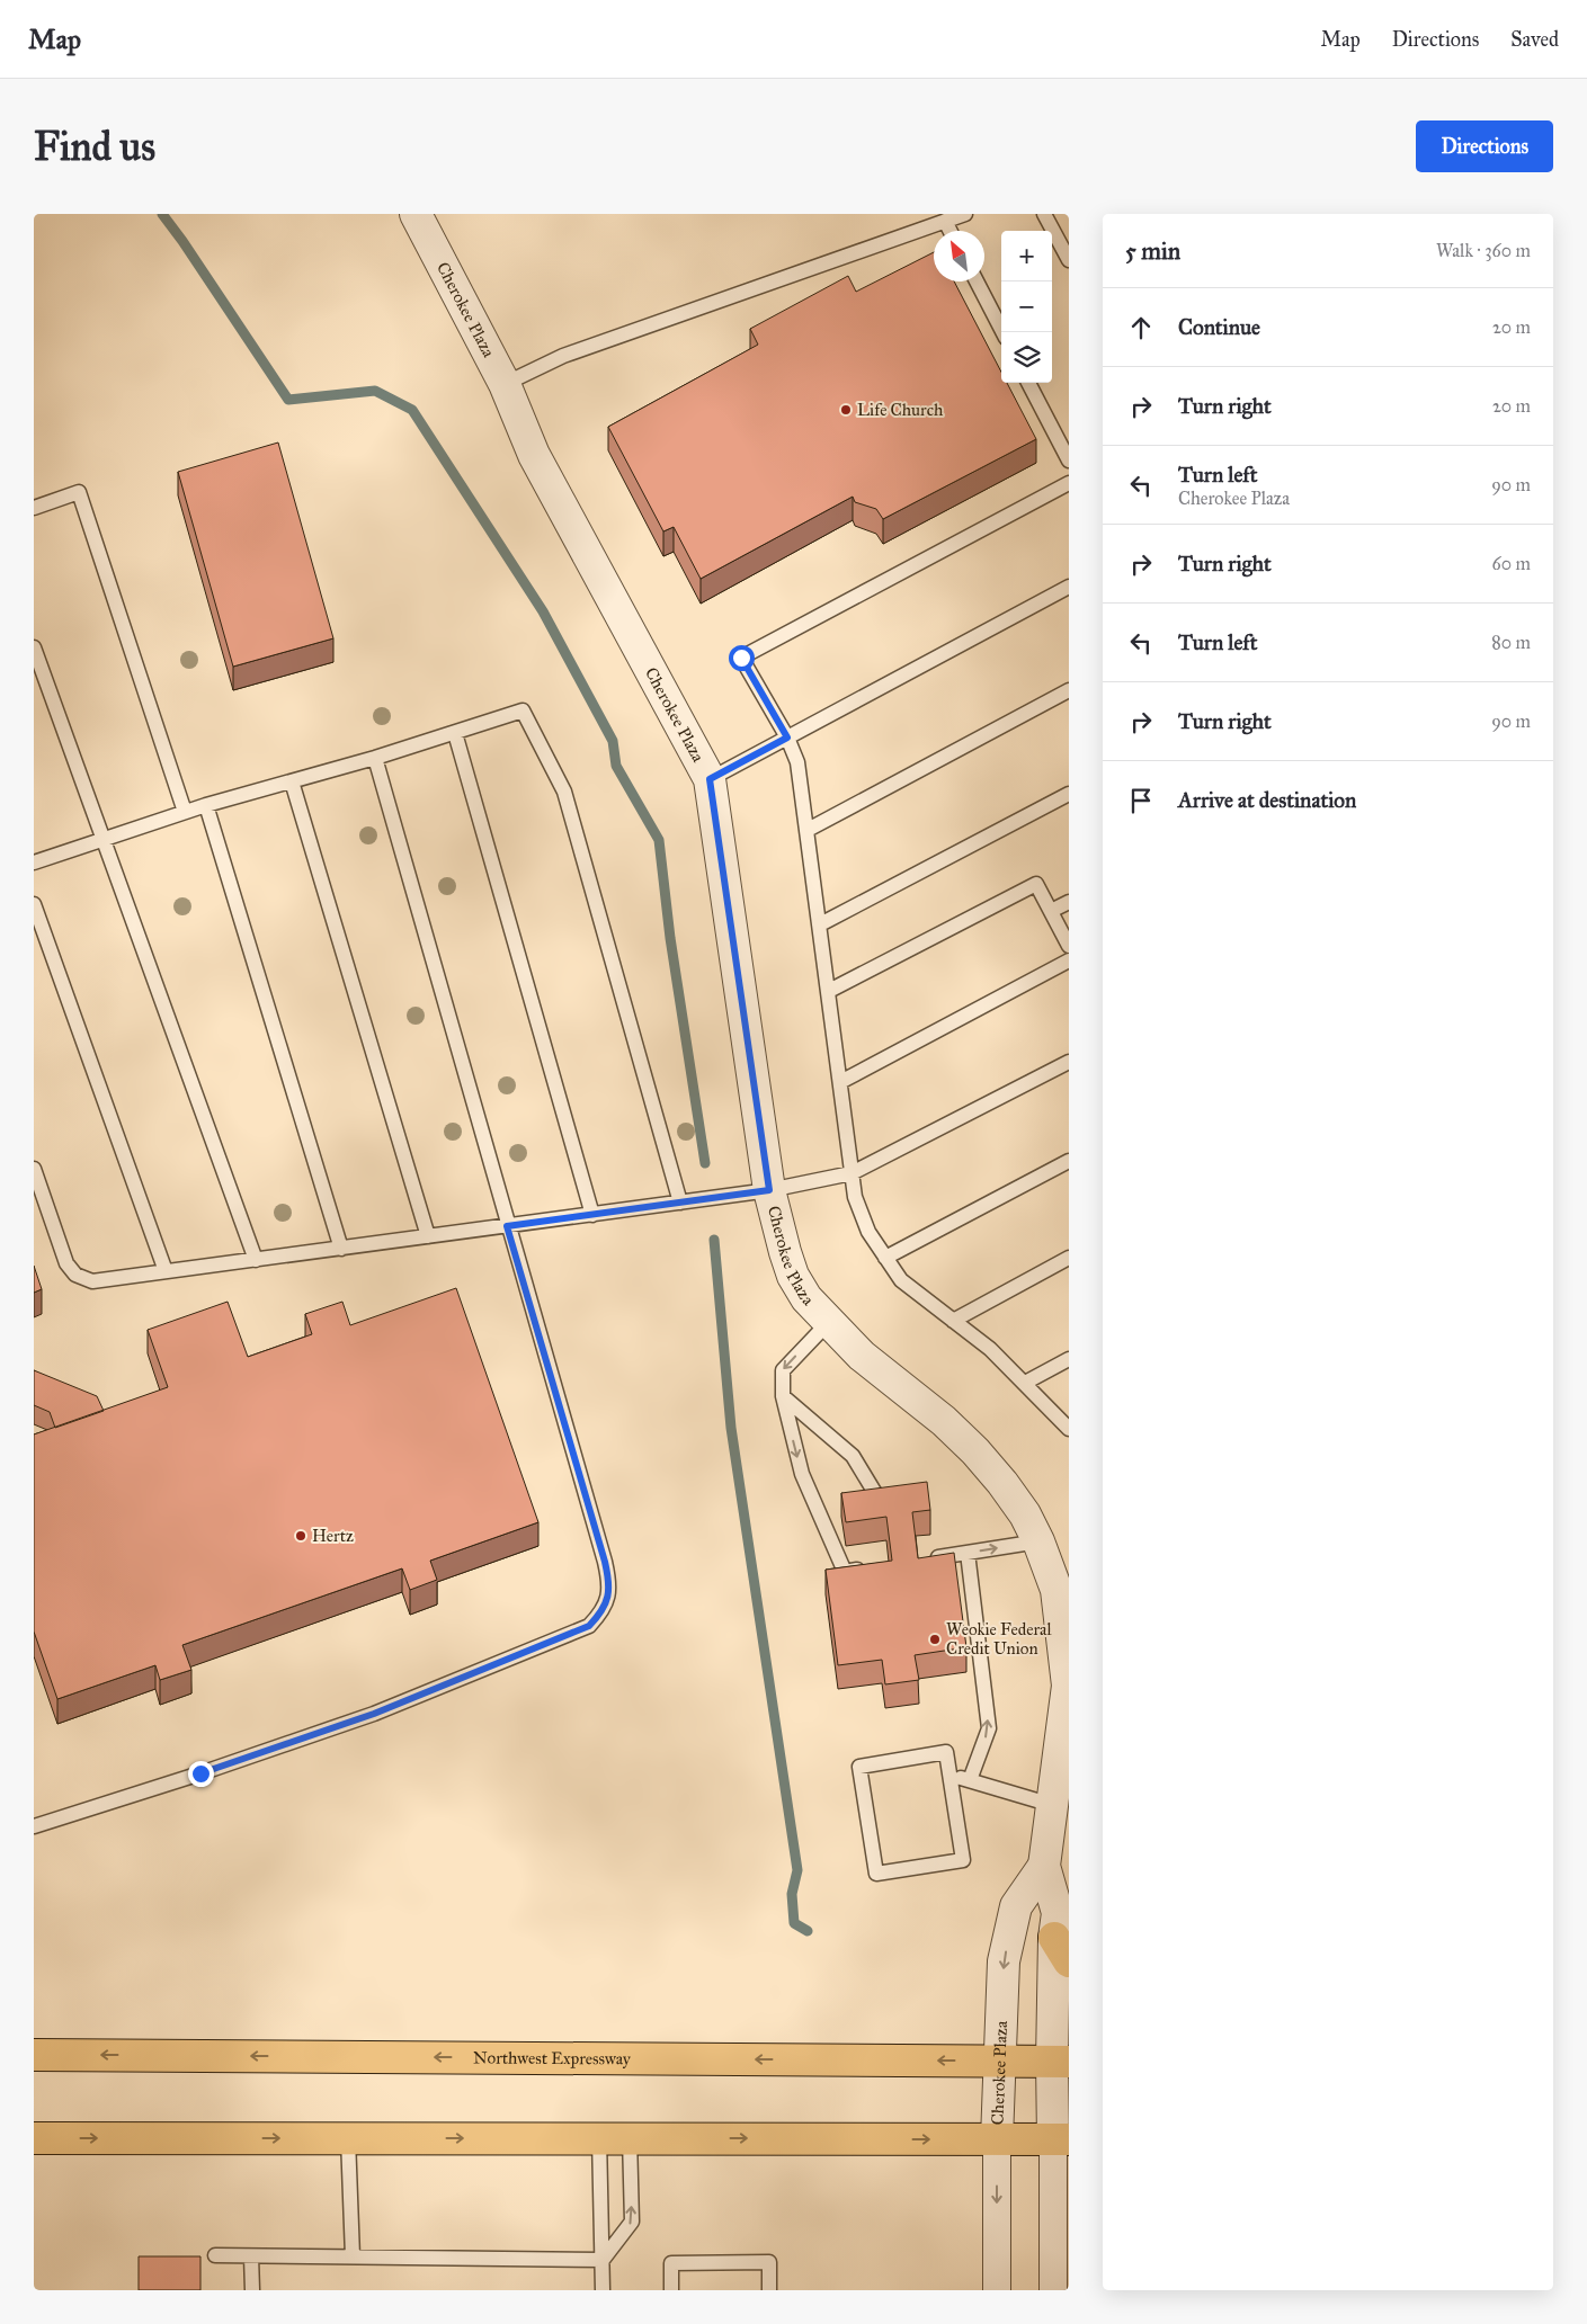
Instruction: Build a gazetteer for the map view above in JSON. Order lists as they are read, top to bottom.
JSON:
{
  "streets": {
    "highway": ["Northwest Expressway"],
    "street": ["Cherokee Plaza"]
  },
  "crossings": [
    ["Cherokee Plaza", "Northwest Expressway"]
  ],
  "places": ["Life Church", "Hertz", "Weokie Federal Credit Union"],
  "north": "top left",
  "page": {
    "header": "Map",
    "nav": ["Map", "Directions", "Saved"],
    "buttons": "Directions",
    "title": "Find us",
    "heading": ["5 min", "Walk · 360 m"],
    "map_buttons": ["+", "−"],
    "list": [
      ["Continue", "20 m"],
      ["Turn right", "20 m"],
      ["Turn left", "Cherokee Plaza", "90 m"],
      ["Turn right", "60 m"],
      ["Turn left", "80 m"],
      ["Turn right", "90 m"],
      "Arrive at destination"
    ]
  }
}
